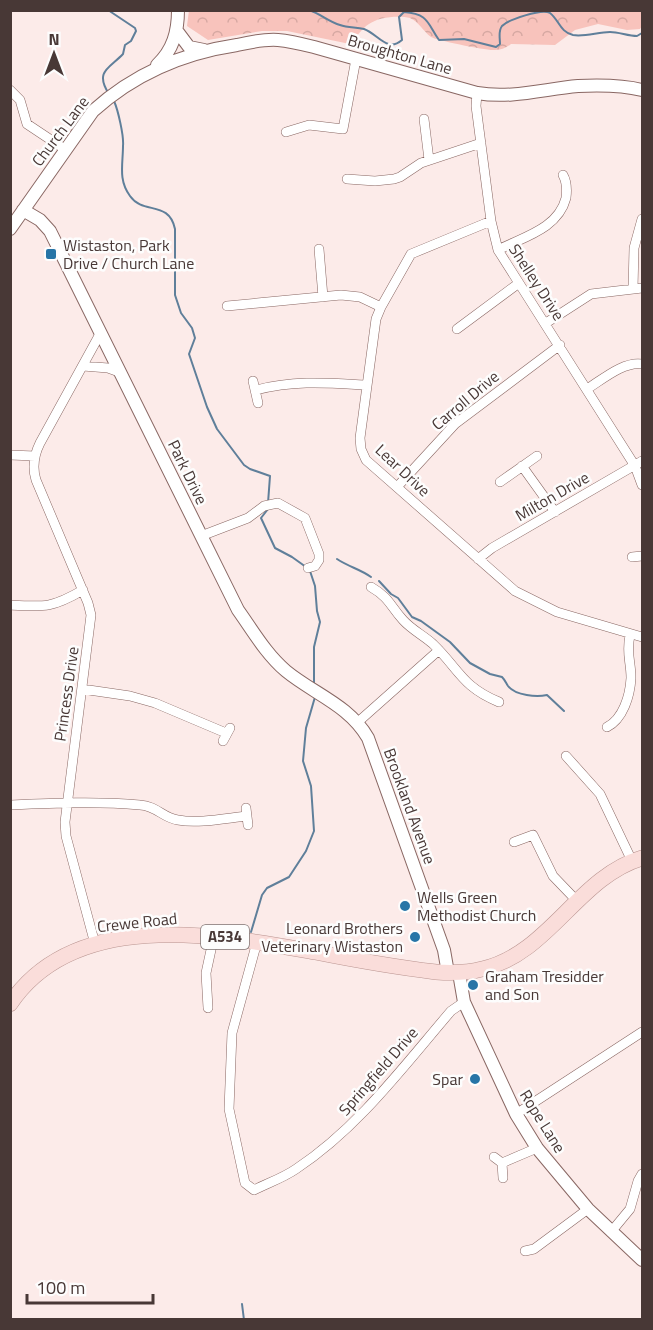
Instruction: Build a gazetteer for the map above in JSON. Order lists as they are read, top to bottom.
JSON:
{
  "streets": {
    "main road": ["Crewe Road", "A534"],
    "street": [
      "Broughton Lane",
      "Church Lane",
      "Shelley Drive",
      "Carroll Drive",
      "Lear Drive",
      "Park Drive",
      "Milton Drive",
      "Princess Drive",
      "Brookland Avenue",
      "Springfield Drive",
      "Rope Lane"
    ]
  },
  "crossings": [
    ["Broughton Lane", "Church Lane"],
    ["Broughton Lane", "Shelley Drive"],
    ["Church Lane", "Park Drive"],
    ["Shelley Drive", "Carroll Drive"],
    ["Shelley Drive", "Lear Drive"],
    ["Shelley Drive", "Milton Drive"],
    ["Carroll Drive", "Lear Drive"],
    ["Lear Drive", "Milton Drive"],
    ["Park Drive", "Brookland Avenue"],
    ["Princess Drive", "Crewe Road"],
    ["Brookland Avenue", "Crewe Road"],
    ["Brookland Avenue", "Rope Lane"],
    ["Crewe Road", "Springfield Drive"],
    ["Crewe Road", "Rope Lane"],
    ["Springfield Drive", "Rope Lane"]
  ],
  "places": {
    "transit": ["Wistaston, Park Drive / Church Lane"],
    "other": [
      "Wells Green Methodist Church",
      "Leonard Brothers Veterinary Wistaston",
      "Graham Tresidder and Son",
      "Spar"
    ]
  },
  "scale_bar": "100 m",
  "north": "top"
}
